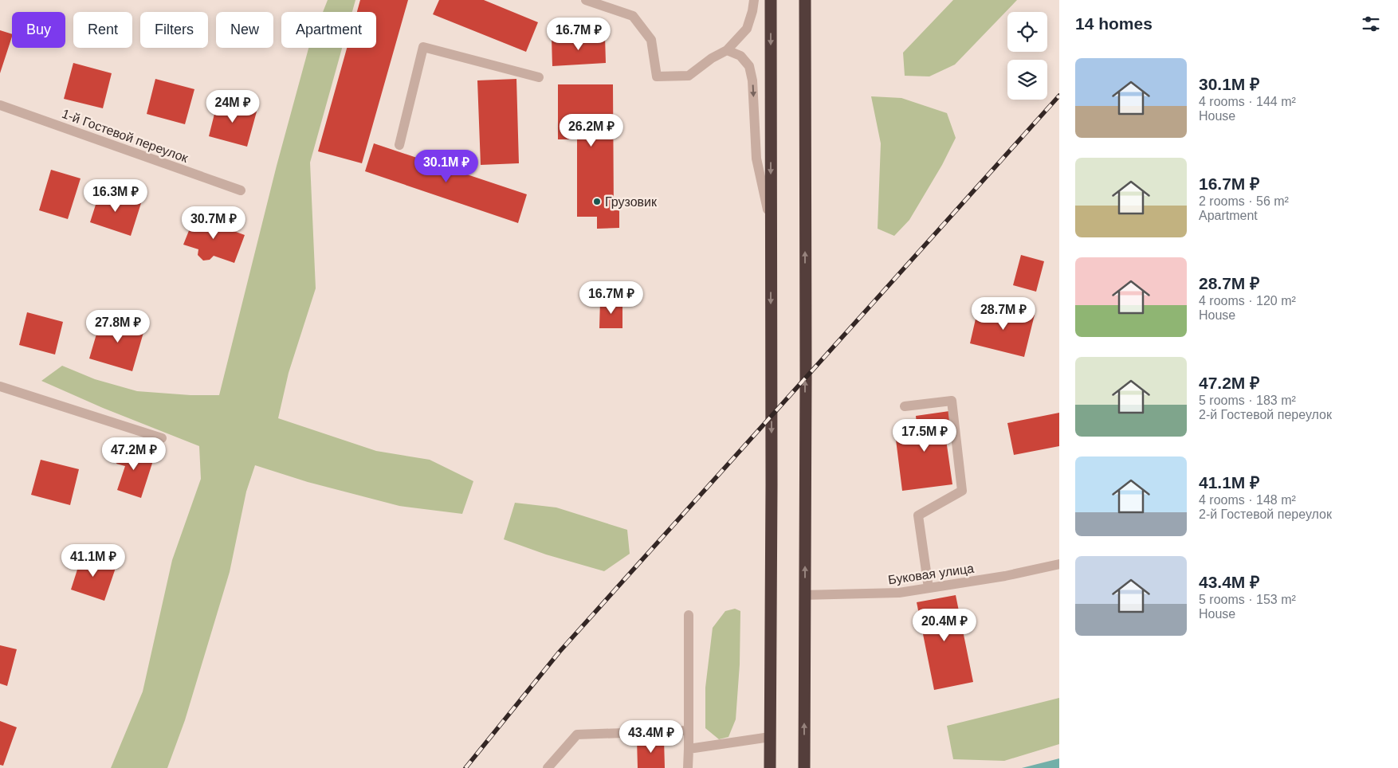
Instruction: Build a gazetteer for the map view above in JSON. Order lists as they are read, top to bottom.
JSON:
{
  "streets": {
    "street": ["1-й Гостевой переулок", "Буковая улица"]
  },
  "places": ["Грузовик"],
  "page": {
    "heading": "14 homes",
    "chip": [
      "Buy",
      "Rent",
      "Filters",
      "New",
      "Apartment"
    ],
    "price": [
      "16.7M ₽",
      "24M ₽",
      "26.2M ₽",
      "30.1M ₽",
      "16.3M ₽",
      "30.7M ₽",
      "16.7M ₽",
      "28.7M ₽",
      "27.8M ₽",
      "17.5M ₽",
      "47.2M ₽",
      "41.1M ₽",
      "20.4M ₽",
      "43.4M ₽"
    ],
    "list": [
      {
        "name": "30.1M ₽",
        "note": "4 rooms · 144 m² · House"
      },
      {
        "name": "16.7M ₽",
        "note": "2 rooms · 56 m² · Apartment"
      },
      {
        "name": "28.7M ₽",
        "note": "4 rooms · 120 m² · House"
      },
      {
        "name": "47.2M ₽",
        "note": "5 rooms · 183 m² · 2-й Гостевой переулок"
      },
      {
        "name": "41.1M ₽",
        "note": "4 rooms · 148 m² · 2-й Гостевой переулок"
      },
      {
        "name": "43.4M ₽",
        "note": "5 rooms · 153 m² · House"
      }
    ]
  }
}
